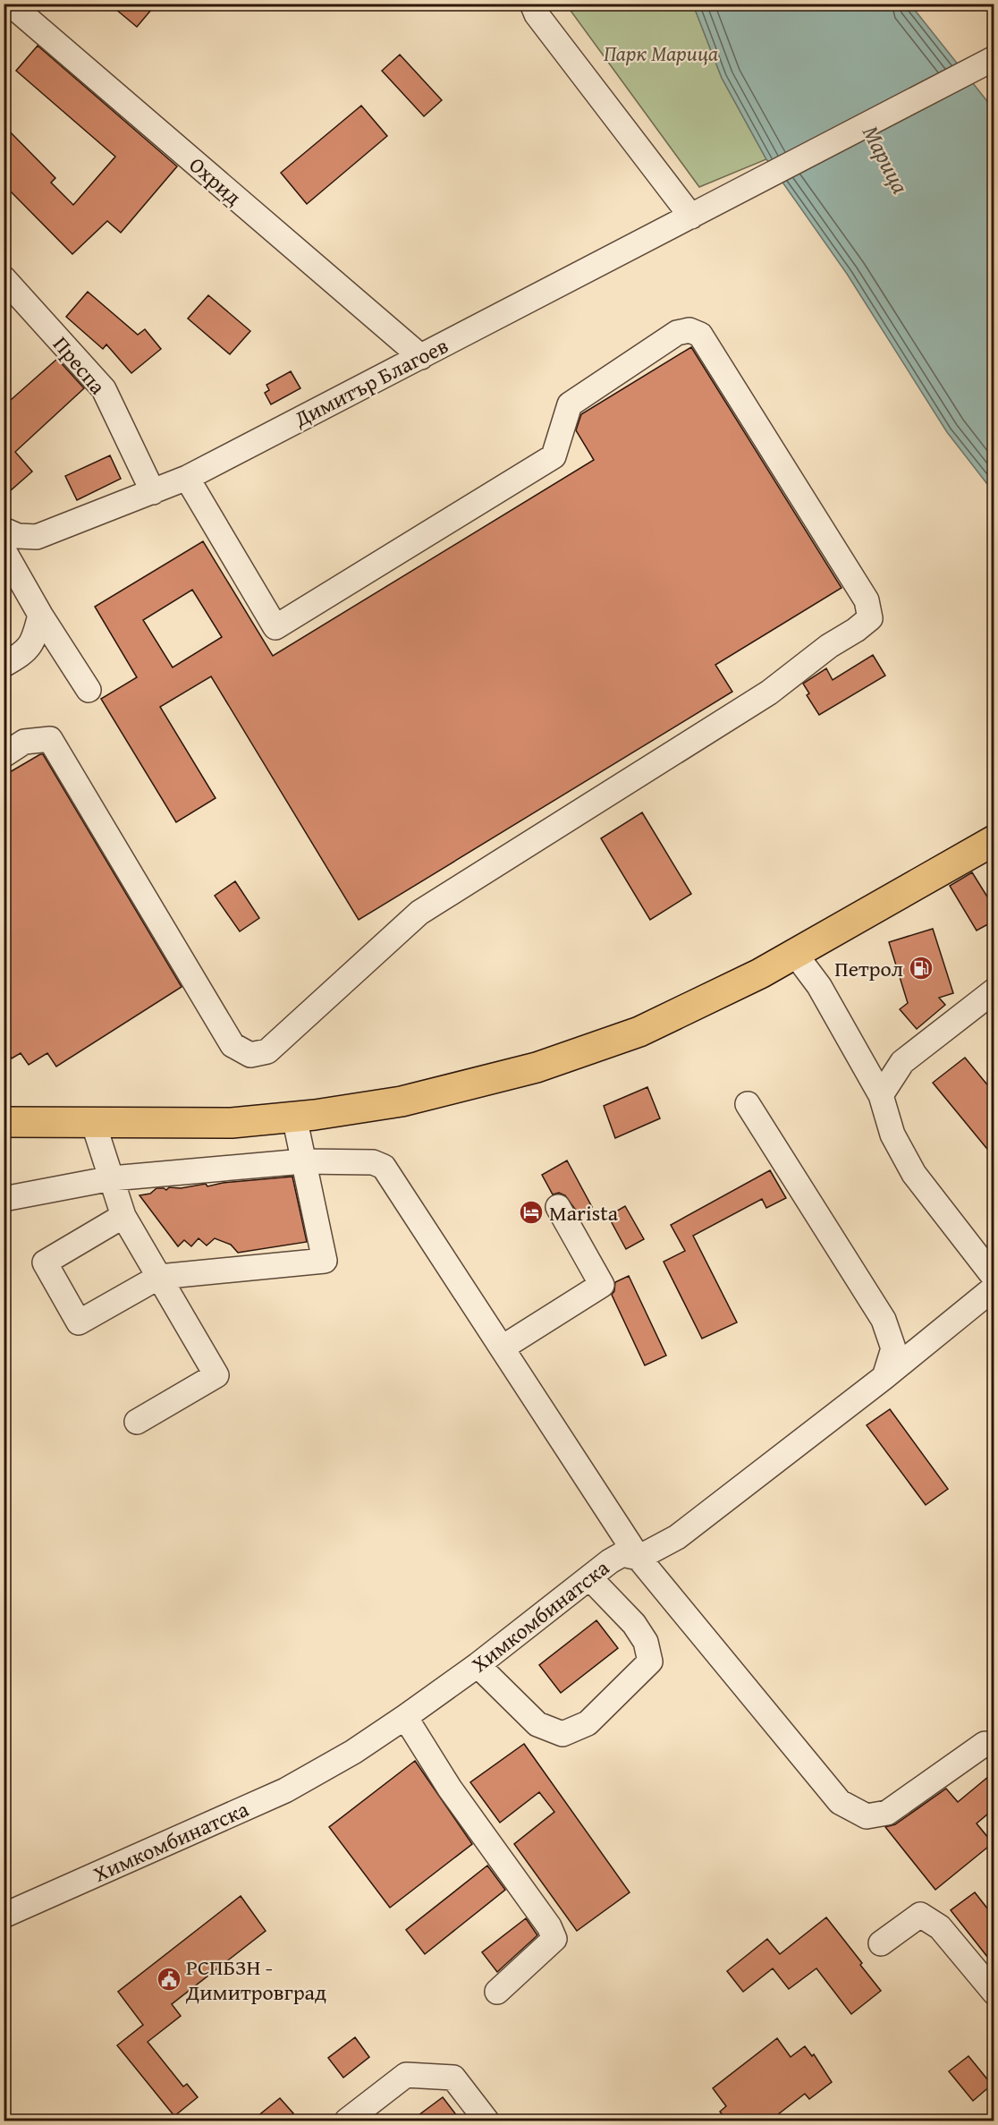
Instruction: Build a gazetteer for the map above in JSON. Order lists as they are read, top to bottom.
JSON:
{
  "streets": {
    "street": [
      "Охрид",
      "Преспа",
      "Димитър Благоев",
      "Химкомбинатска"
    ]
  },
  "crossings": [
    ["Охрид", "Димитър Благоев"],
    ["Преспа", "Димитър Благоев"]
  ],
  "water": ["Марица"],
  "parks": ["Парк Марица"],
  "places": {
    "fuel station": ["Петрол"],
    "hotel": ["Marista"],
    "public building": ["РСПБЗН - Димитровград"]
  }
}
